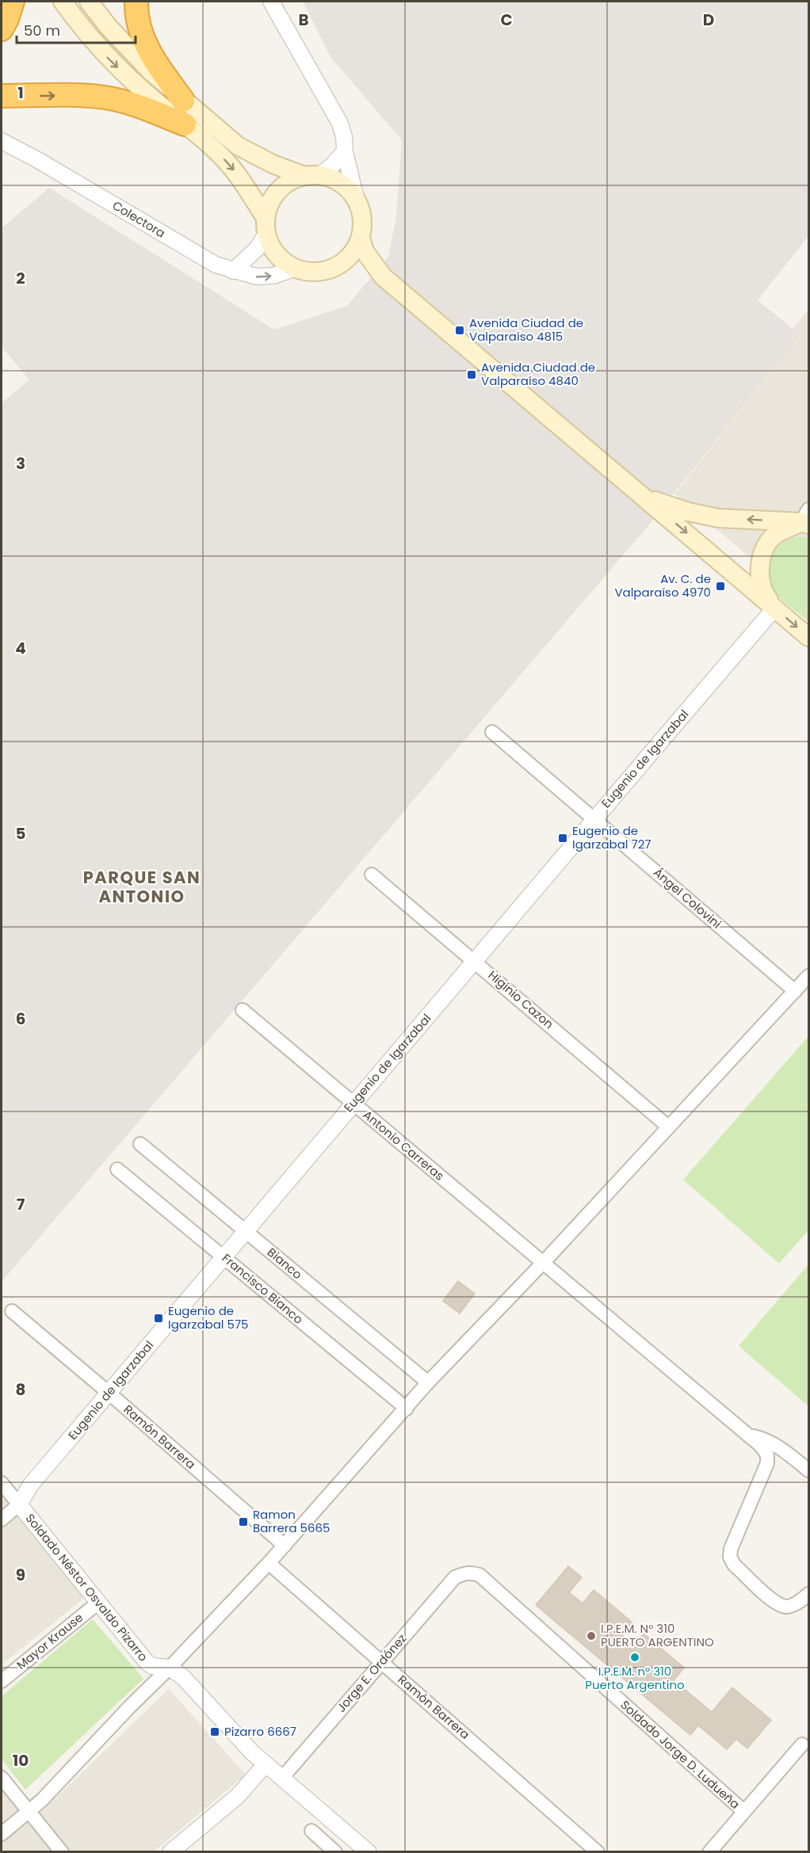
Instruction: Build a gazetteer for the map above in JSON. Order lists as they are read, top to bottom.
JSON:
{
  "streets": {
    "street": [
      "Colectora",
      "Eugenio de Igarzabal",
      "Ángel Colovini",
      "Higinio Cazon",
      "Antonio Carreras",
      "Bianco",
      "Francisco Bianco",
      "Ramón Barrera",
      "Soldado Néstor Osvaldo Pizarro",
      "Mayor Krause",
      "Jorge E. Ordónez",
      "Soldado Jorge D. Ludueña"
    ]
  },
  "crossings": [
    ["Eugenio de Igarzabal", "Ángel Colovini"],
    ["Eugenio de Igarzabal", "Higinio Cazon"],
    ["Eugenio de Igarzabal", "Antonio Carreras"],
    ["Eugenio de Igarzabal", "Bianco"],
    ["Eugenio de Igarzabal", "Francisco Bianco"],
    ["Eugenio de Igarzabal", "Ramón Barrera"],
    ["Eugenio de Igarzabal", "Soldado Néstor Osvaldo Pizarro"],
    ["Ramón Barrera", "Jorge E. Ordónez"],
    ["Soldado Néstor Osvaldo Pizarro", "Mayor Krause"],
    ["Soldado Néstor Osvaldo Pizarro", "Jorge E. Ordónez"],
    ["Jorge E. Ordónez", "Soldado Jorge D. Ludueña"]
  ],
  "districts": ["PARQUE SAN ANTONIO"],
  "places": {
    "transit": [
      "Avenida Ciudad de Valparaíso 4815",
      "Avenida Ciudad de Valparaíso 4840",
      "Av. C. de Valparaíso 4970",
      "Eugenio de Igarzabal 727",
      "Eugenio de Igarzabal 575",
      "Ramon Barrera 5665",
      "Pizarro 6667"
    ],
    "other": ["I.P.E.M. N° 310 PUERTO ARGENTINO", "I.P.E.M. n° 310 Puerto Argentino"]
  },
  "scale_bar": "50 m",
  "grid": {
    "columns": ["B", "C", "D"],
    "rows": [
      "1",
      "2",
      "3",
      "4",
      "5",
      "6",
      "7",
      "8",
      "9",
      "10"
    ]
  }
}
